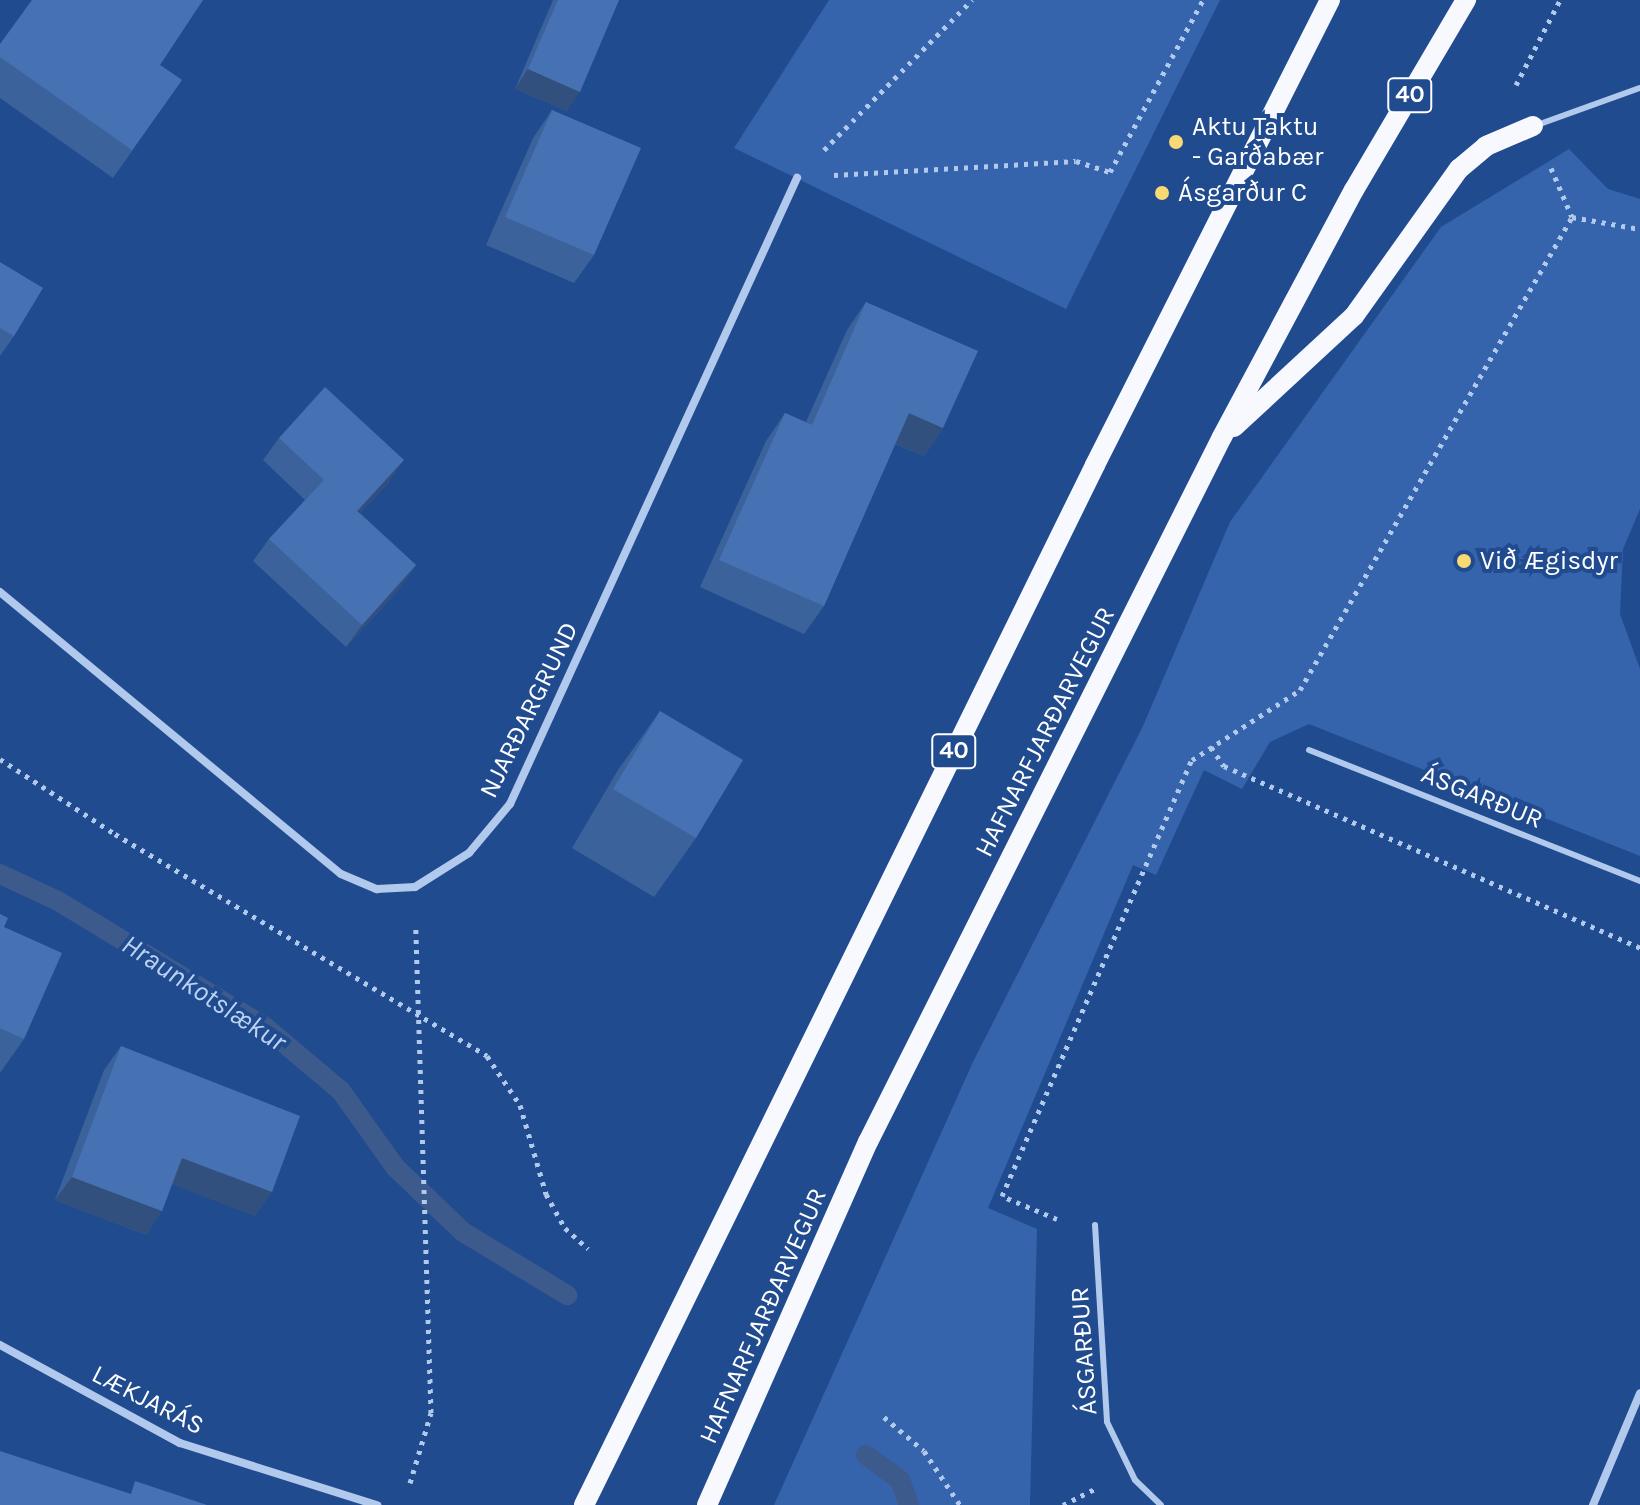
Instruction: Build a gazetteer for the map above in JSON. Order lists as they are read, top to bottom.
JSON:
{
  "streets": {
    "main road": ["40", "HAFNARFJARÐARVEGUR"],
    "street": ["NJARÐARGRUND", "LÆKJARÁS"],
    "lane": ["ÁSGARÐUR"]
  },
  "water": ["Hraunkotslækur"],
  "places": ["Aktu Taktu - Garðabær", "Ásgarður C", "Við Ægisdyr"]
}
